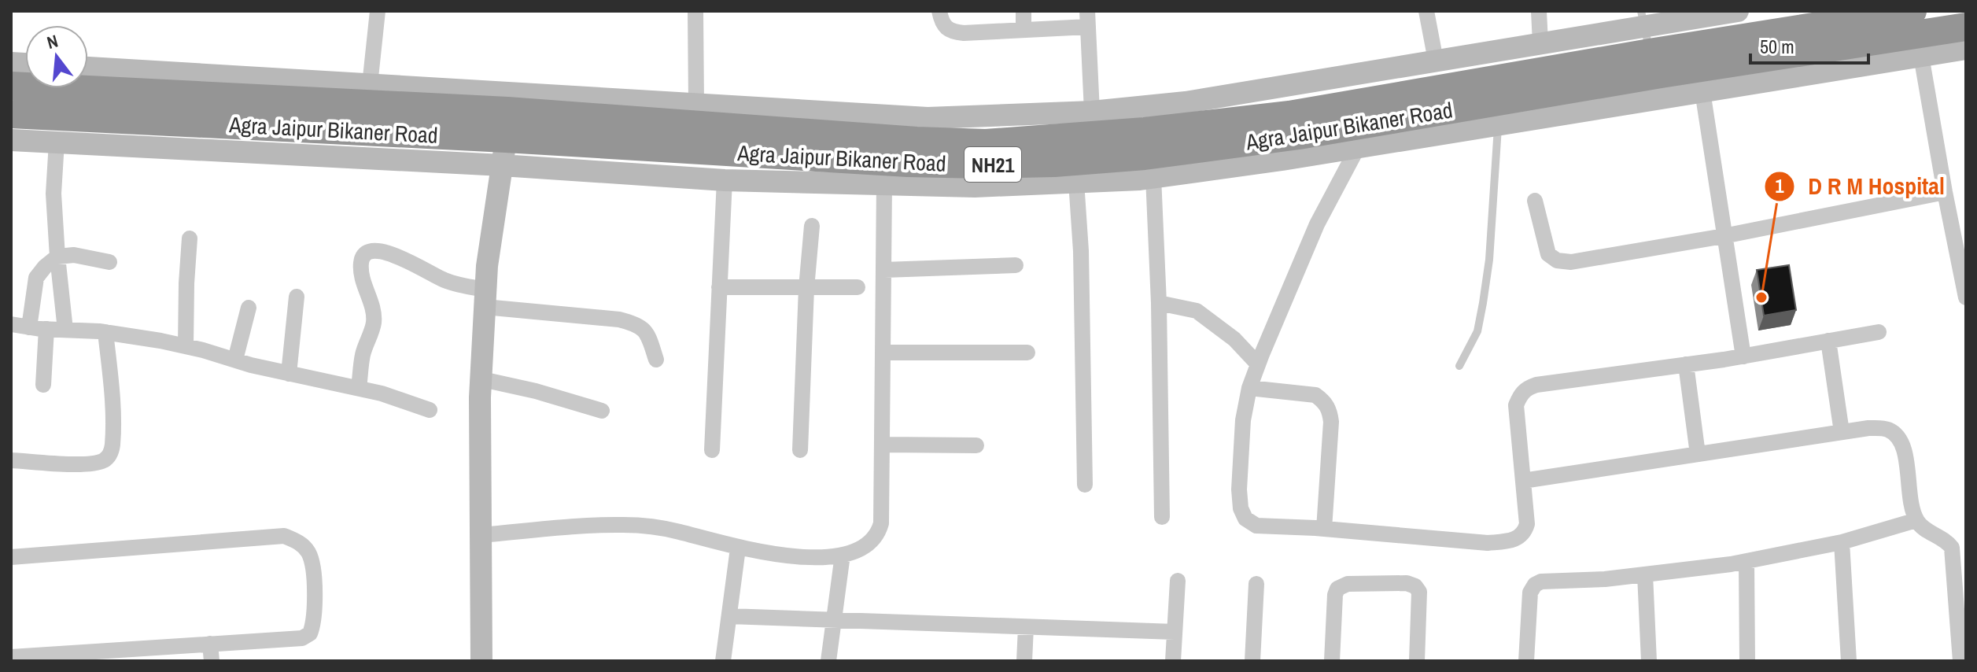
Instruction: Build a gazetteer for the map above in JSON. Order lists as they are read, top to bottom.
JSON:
{
  "streets": {
    "highway": ["Agra Jaipur Bikaner Road", "NH21"]
  },
  "places": ["D R M Hospital"],
  "scale_bar": "50 m",
  "north": "top"
}
